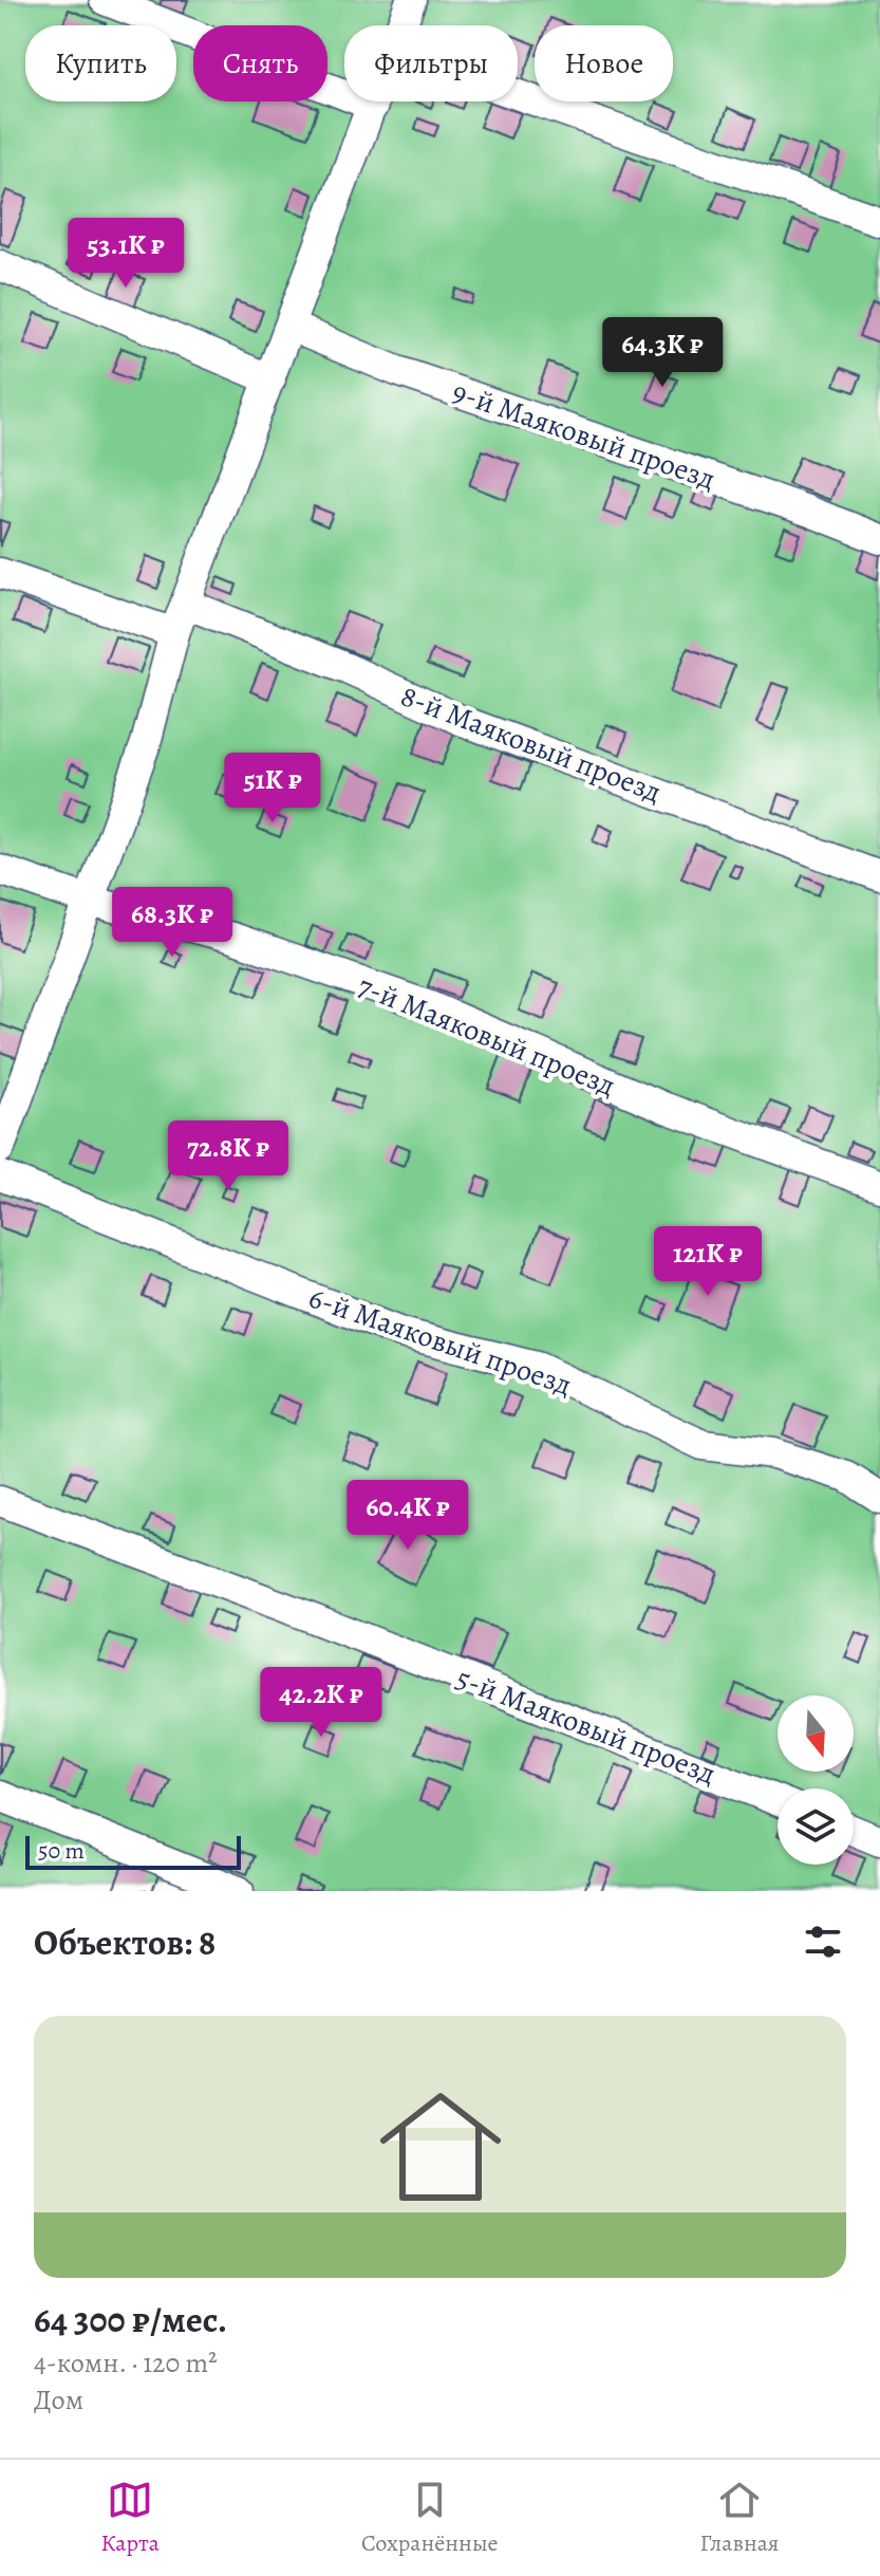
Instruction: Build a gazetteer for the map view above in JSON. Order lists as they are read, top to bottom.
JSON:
{
  "streets": {
    "street": [
      "9-й Маяковый проезд",
      "8-й Маяковый проезд",
      "7-й Маяковый проезд",
      "6-й Маяковый проезд",
      "5-й Маяковый проезд"
    ]
  },
  "scale_bar": "50 m",
  "north": "bottom",
  "page": {
    "chip": [
      "Купить",
      "Снять",
      "Фильтры",
      "Новое"
    ],
    "price": [
      "53.1K ₽",
      "64.3K ₽",
      "51K ₽",
      "68.3K ₽",
      "72.8K ₽",
      "121K ₽",
      "60.4K ₽",
      "42.2K ₽"
    ],
    "scale": "50 m",
    "heading": "Объектов: 8",
    "list": [
      {
        "name": "64 300 ₽/мес.",
        "note": "4-комн. · 120 m² · Дом"
      }
    ],
    "tabs": ["Карта", "Сохранённые", "Главная"]
  }
}
